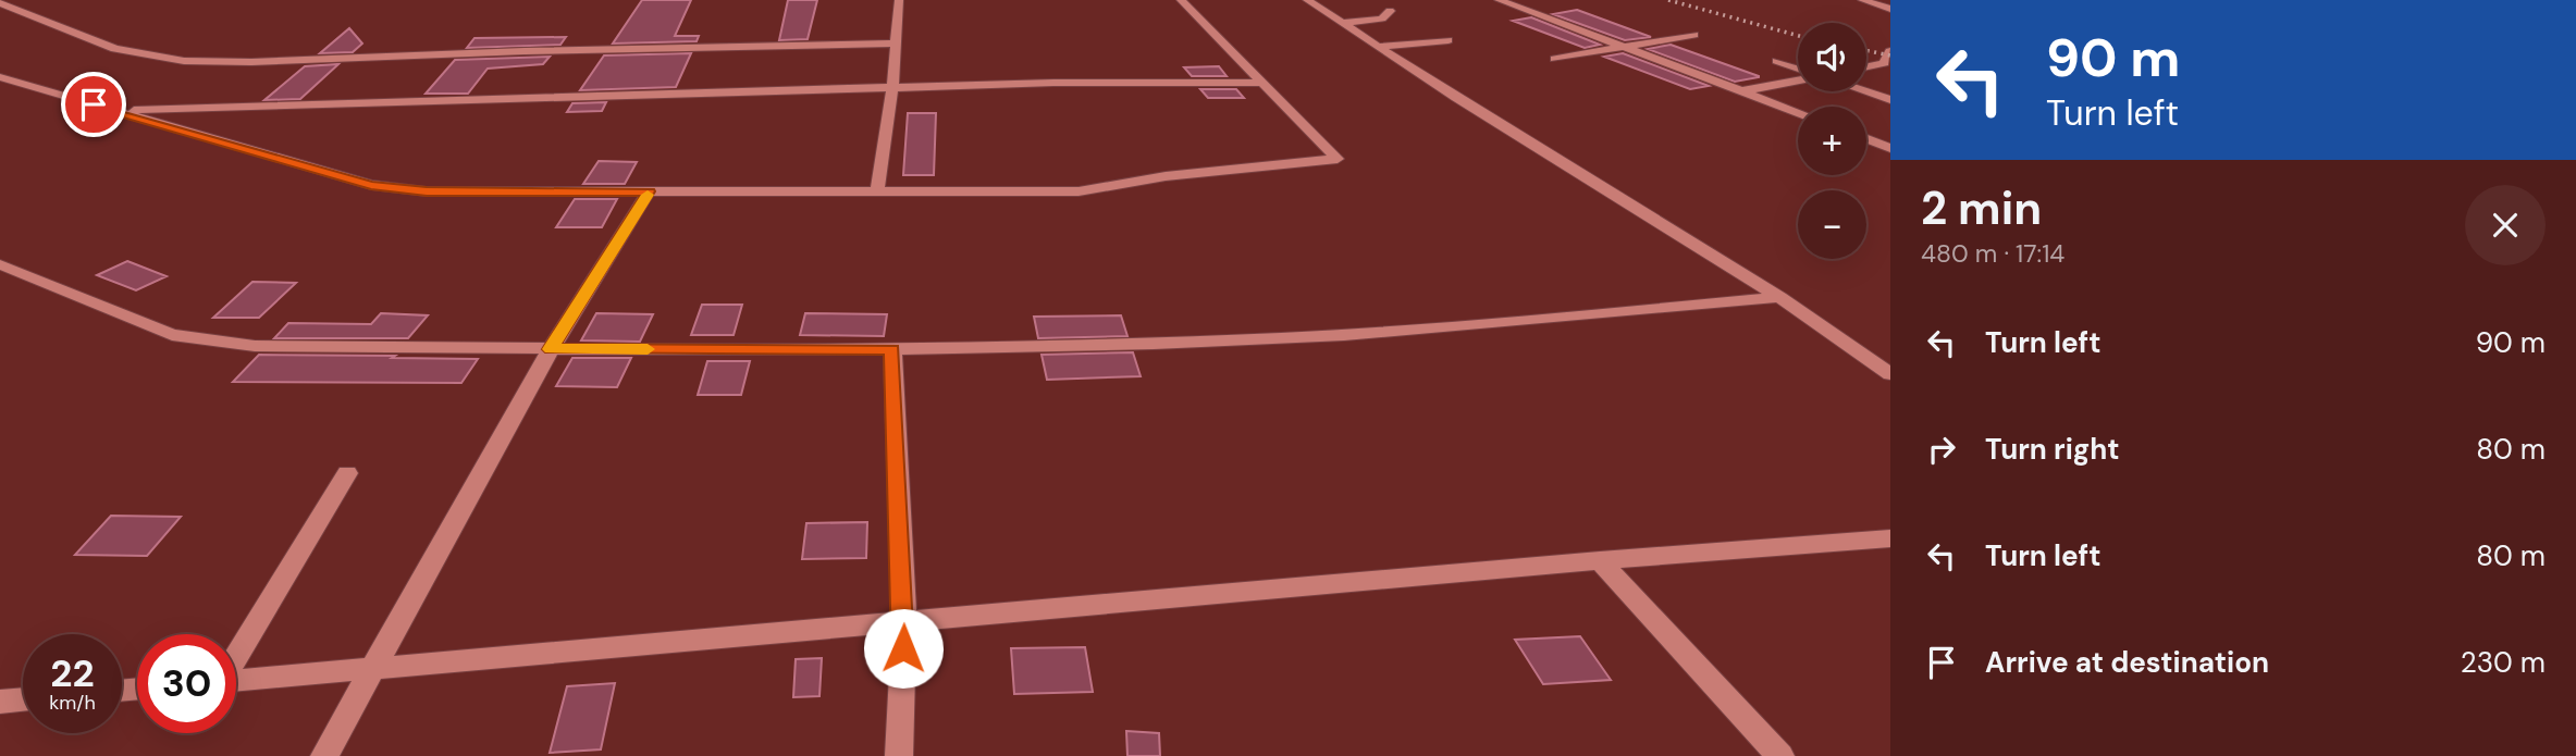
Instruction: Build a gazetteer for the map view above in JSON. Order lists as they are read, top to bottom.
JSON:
{
  "page": {
    "turn": ["90 m", "Turn left"],
    "map_buttons": ["+", "−"],
    "heading": ["2 min", "480 m · 17:14"],
    "list": [
      {
        "name": "Turn left",
        "value": "90 m"
      },
      {
        "name": "Turn right",
        "value": "80 m"
      },
      {
        "name": "Turn left",
        "value": "80 m"
      },
      {
        "name": "Arrive at destination",
        "value": "230 m"
      }
    ],
    "speed": "22 km/h",
    "limit": "30"
  }
}
